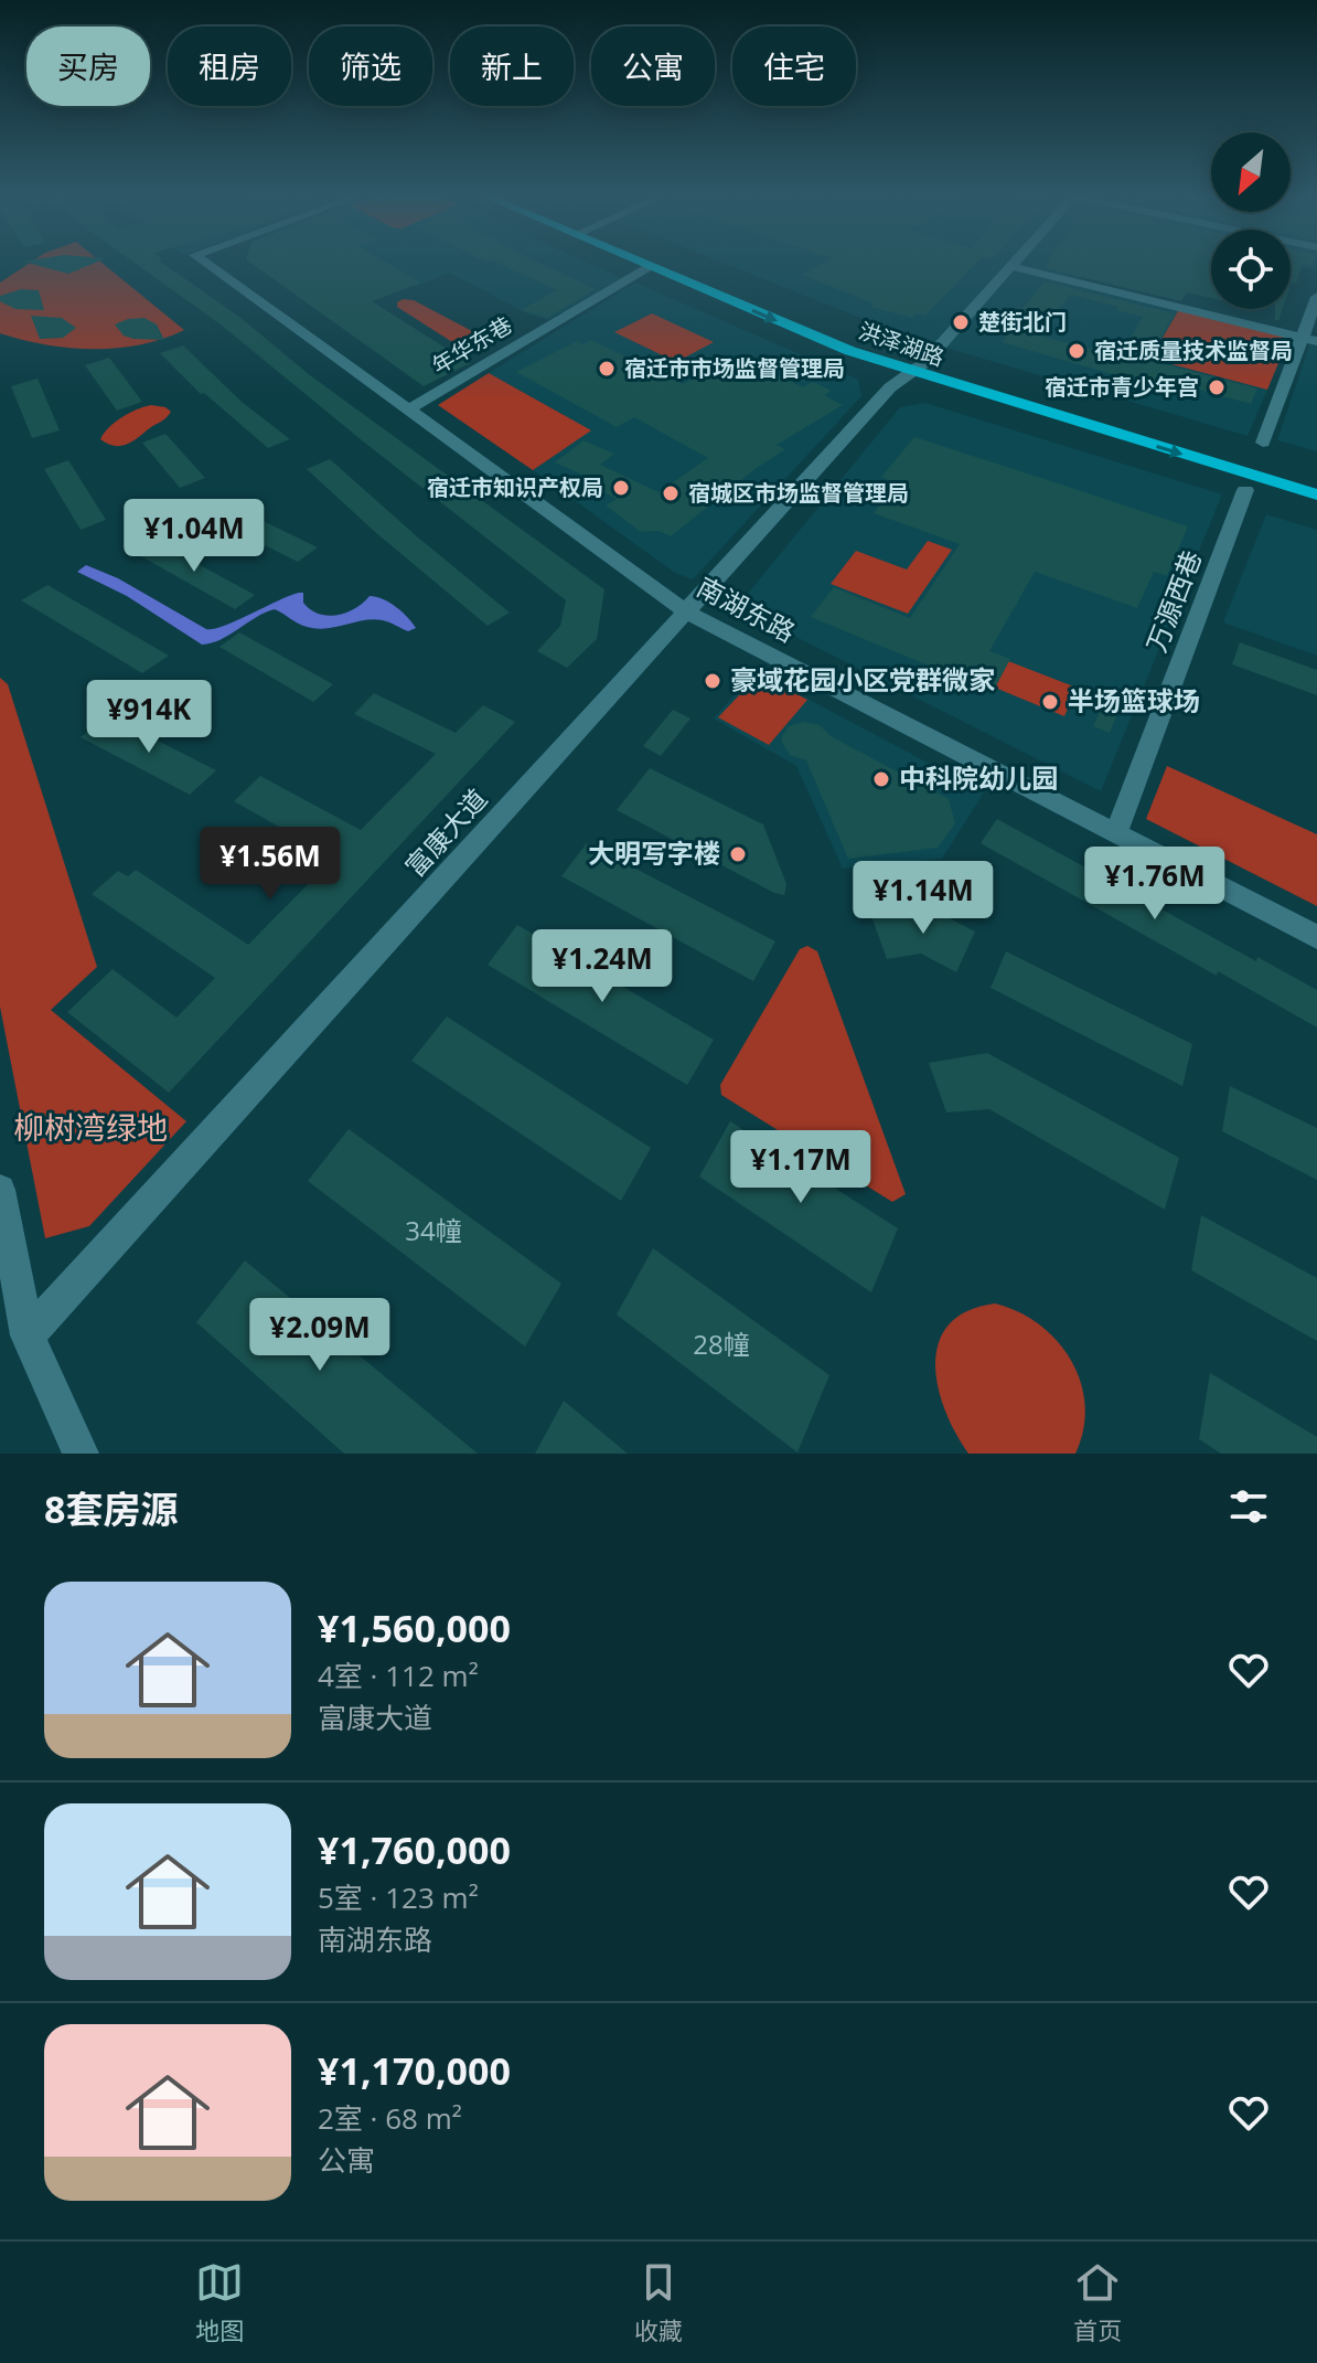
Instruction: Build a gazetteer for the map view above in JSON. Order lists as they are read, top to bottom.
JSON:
{
  "streets": {
    "main road": ["洪泽湖路"],
    "street": [
      "年华东巷",
      "万源西巷",
      "南湖东路",
      "富康大道"
    ]
  },
  "crossings": [
    ["洪泽湖路", "年华东巷"],
    ["洪泽湖路", "富康大道"],
    ["年华东巷", "南湖东路"],
    ["万源西巷", "南湖东路"],
    ["南湖东路", "富康大道"]
  ],
  "parks": ["柳树湾绿地"],
  "places": [
    "楚街北门",
    "宿迁质量技术监督局",
    "宿迁市市场监督管理局",
    "宿迁市青少年宫",
    "宿迁市知识产权局",
    "宿城区市场监督管理局",
    "豪域花园小区党群微家",
    "半场篮球场",
    "中科院幼儿园",
    "大明写字楼"
  ],
  "house_numbers": ["34幢", "28幢"],
  "north": "bottom left",
  "page": {
    "chip": [
      "买房",
      "租房",
      "筛选",
      "新上",
      "公寓",
      "住宅"
    ],
    "price": [
      "¥1.04M",
      "¥914K",
      "¥1.56M",
      "¥1.76M",
      "¥1.14M",
      "¥1.24M",
      "¥1.17M",
      "¥2.09M"
    ],
    "heading": "8套房源",
    "list": [
      {
        "name": "¥1,560,000",
        "note": "4室 · 112 m² · 富康大道"
      },
      {
        "name": "¥1,760,000",
        "note": "5室 · 123 m² · 南湖东路"
      },
      {
        "name": "¥1,170,000",
        "note": "2室 · 68 m² · 公寓"
      }
    ],
    "tabs": ["地图", "收藏", "首页"]
  }
}
